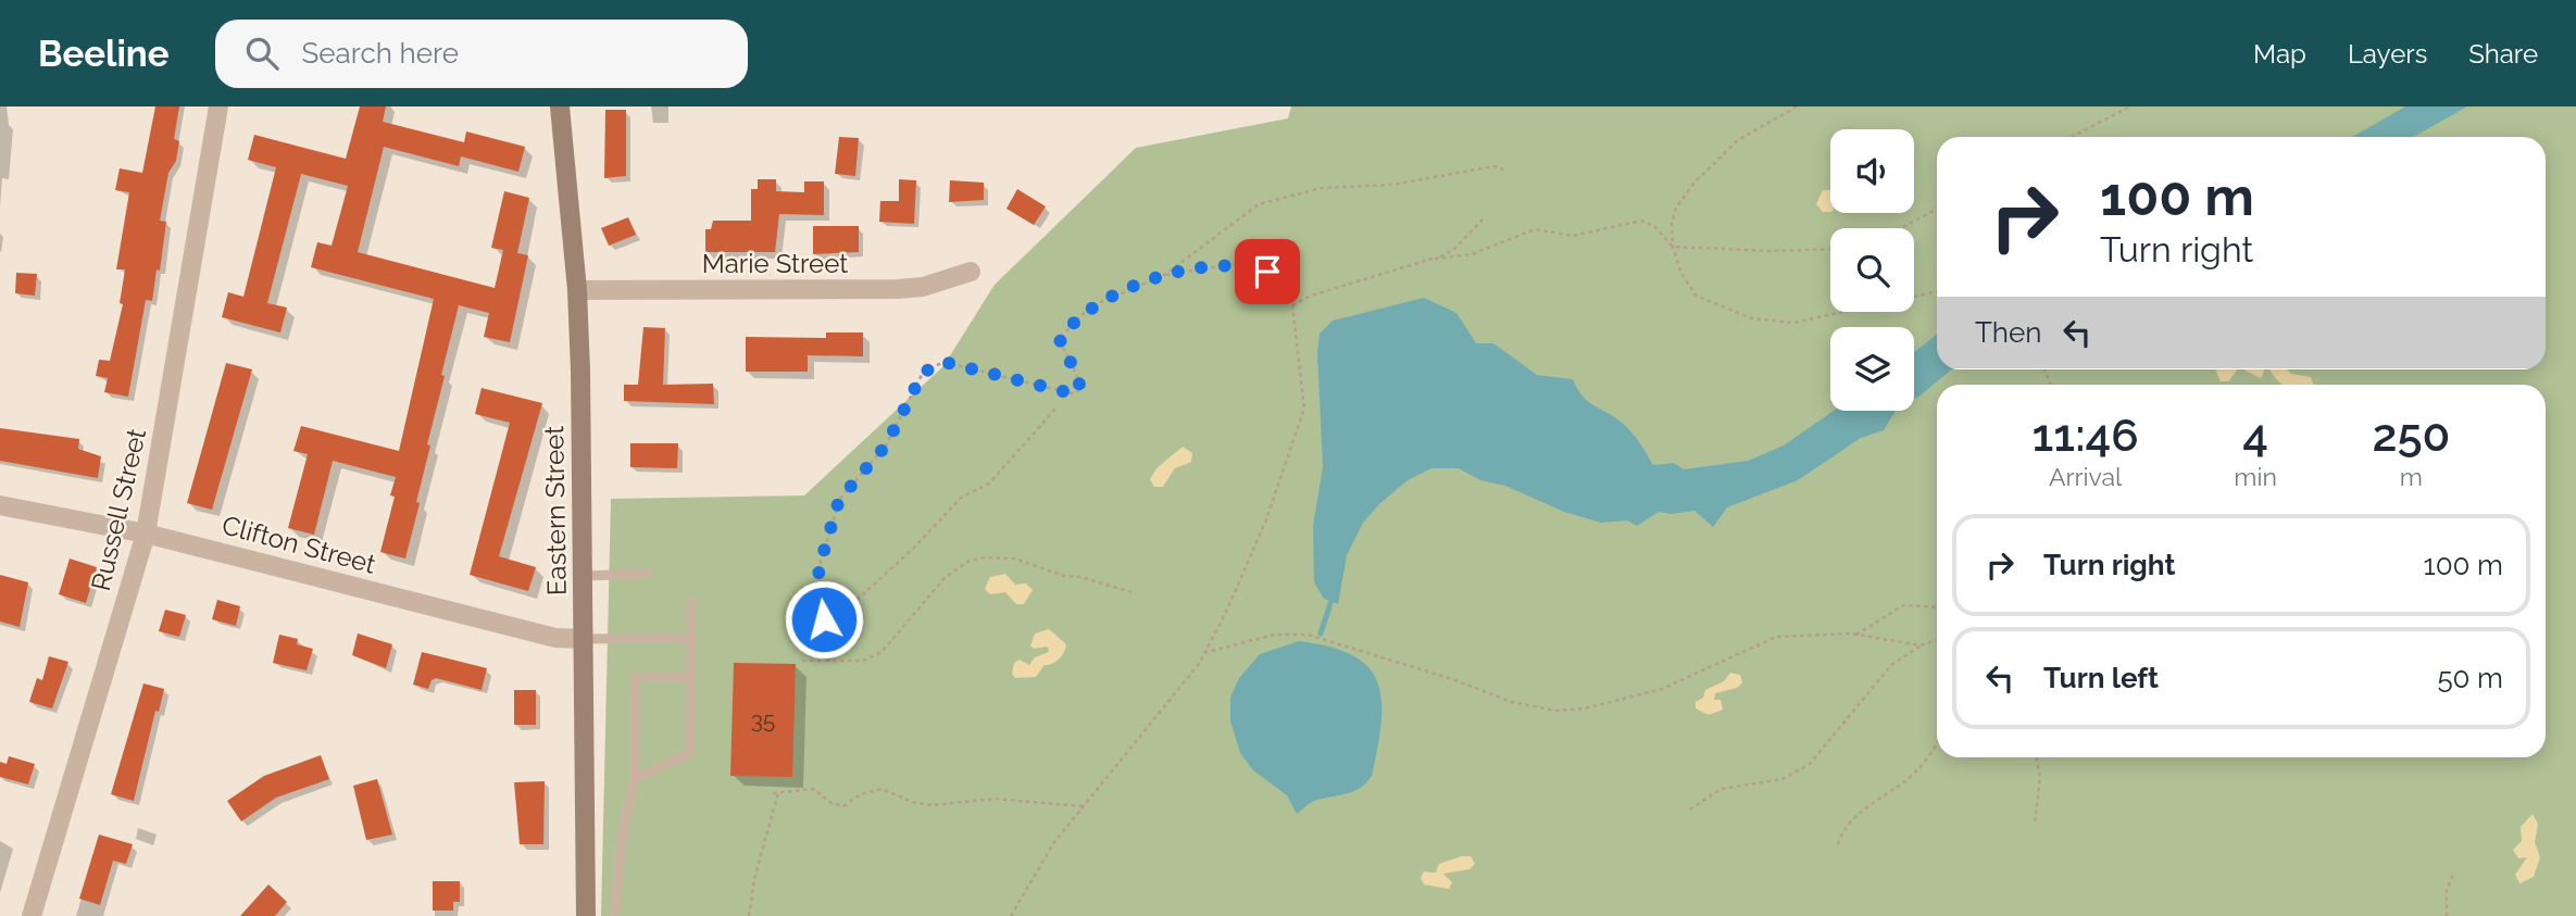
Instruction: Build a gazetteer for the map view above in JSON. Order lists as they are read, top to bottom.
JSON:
{
  "streets": {
    "street": [
      "Marie Street",
      "Russell Street",
      "Eastern Street",
      "Clifton Street"
    ]
  },
  "crossings": [
    ["Marie Street", "Eastern Street"],
    ["Russell Street", "Clifton Street"],
    ["Eastern Street", "Clifton Street"]
  ],
  "house_numbers": ["35"],
  "page": {
    "header": "Beeline",
    "search": "Search here",
    "nav": ["Map", "Layers", "Share"],
    "turn": ["100 m", "Turn right"],
    "then": "Then",
    "eta": [
      "11:46",
      "Arrival",
      "4",
      "min",
      "250",
      "m"
    ],
    "list": [
      {
        "name": "Turn right",
        "value": "100 m"
      },
      {
        "name": "Turn left",
        "value": "50 m"
      }
    ]
  }
}
